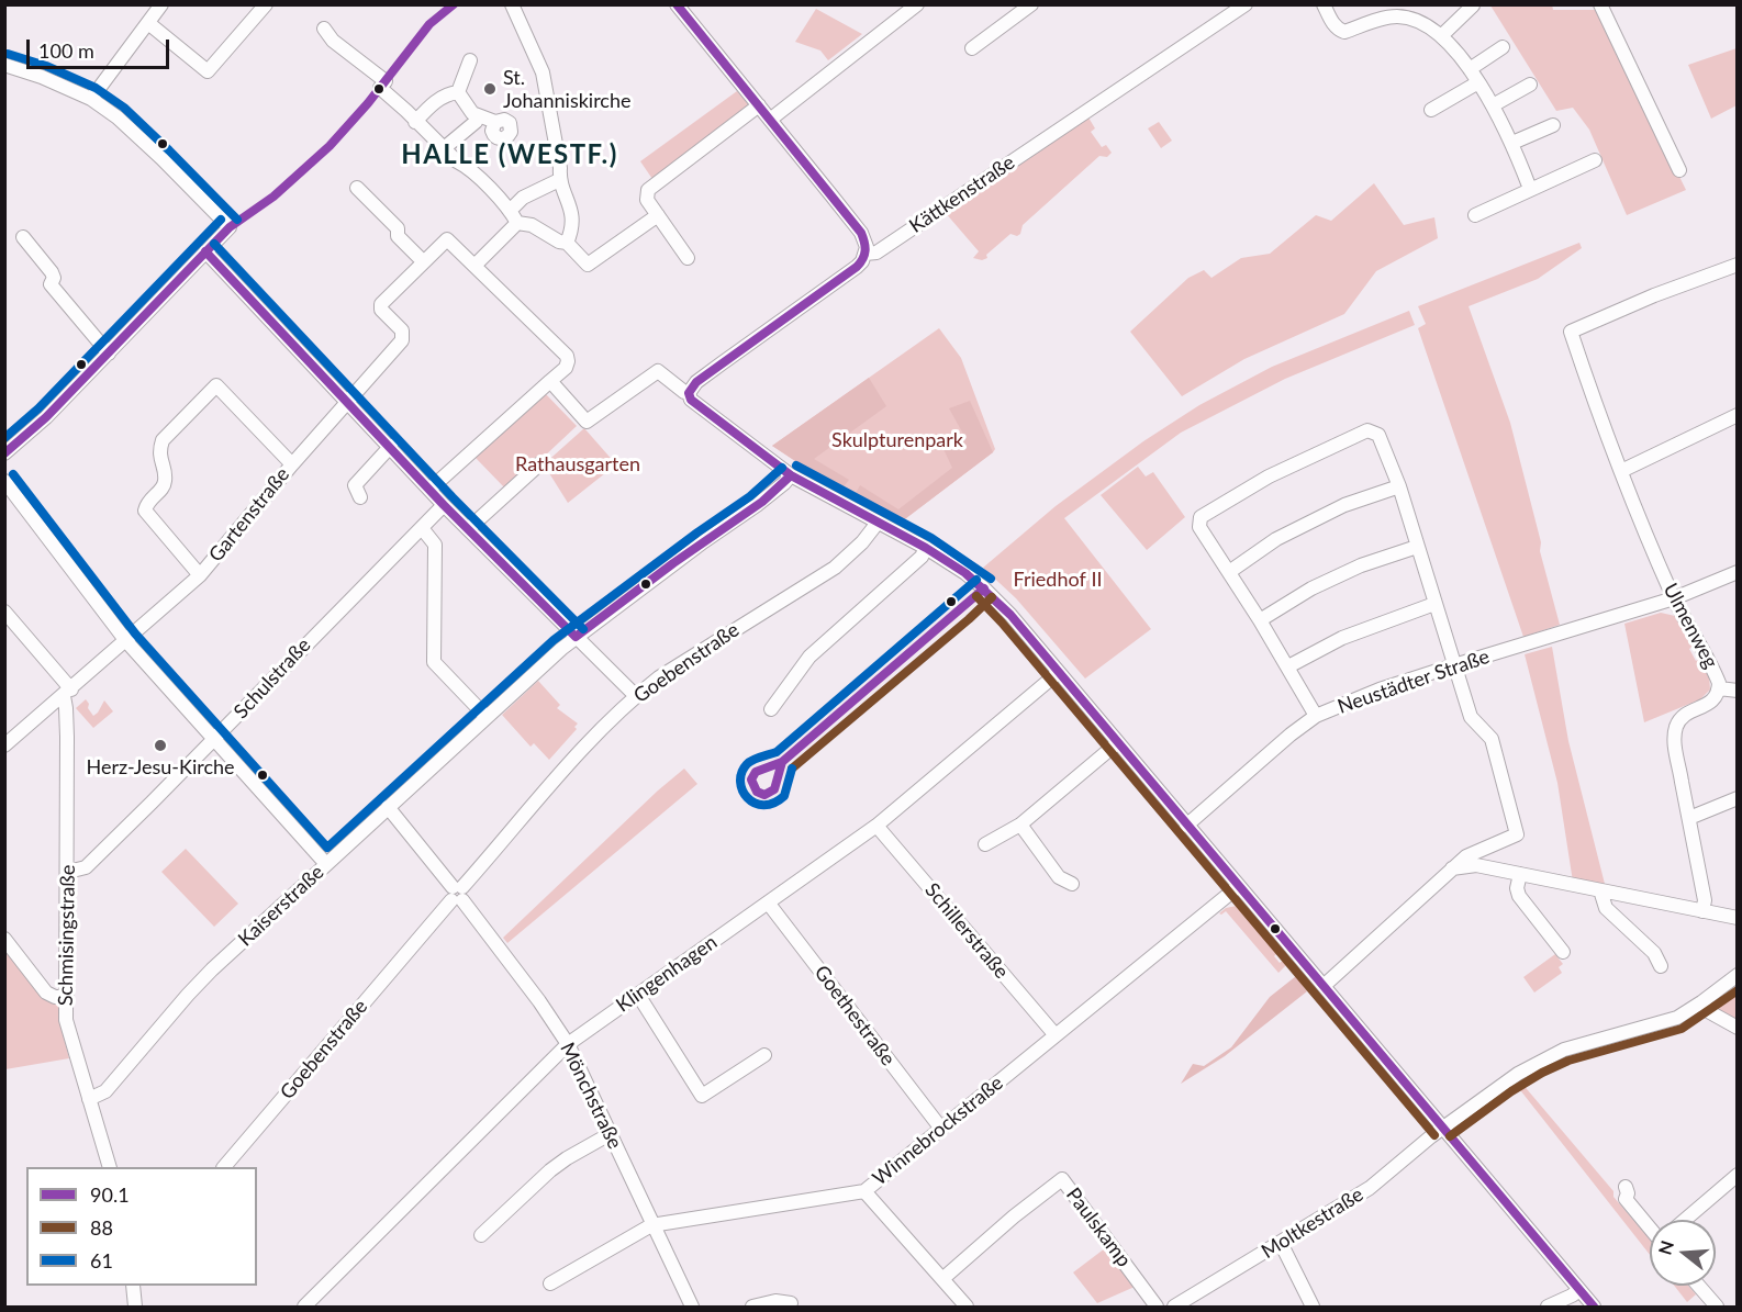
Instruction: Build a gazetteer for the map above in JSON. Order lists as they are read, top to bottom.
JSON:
{
  "streets": {
    "street": [
      "Kättkenstraße",
      "Gartenstraße",
      "Ulmenweg",
      "Goebenstraße",
      "Schulstraße",
      "Neustädter Straße",
      "Kaiserstraße",
      "Schillerstraße",
      "Schmisingstraße",
      "Klingenhagen",
      "Goethestraße",
      "Mönchstraße",
      "Winnebrockstraße",
      "Moltkestraße",
      "Paulskamp"
    ]
  },
  "crossings": [
    ["Gartenstraße", "Schmisingstraße"],
    ["Ulmenweg", "Neustädter Straße"],
    ["Goebenstraße", "Mönchstraße"],
    ["Schulstraße", "Schmisingstraße"],
    ["Kaiserstraße", "Schmisingstraße"],
    ["Kaiserstraße", "Mönchstraße"],
    ["Schillerstraße", "Klingenhagen"],
    ["Schillerstraße", "Winnebrockstraße"],
    ["Klingenhagen", "Goethestraße"],
    ["Klingenhagen", "Mönchstraße"],
    ["Goethestraße", "Winnebrockstraße"],
    ["Mönchstraße", "Winnebrockstraße"]
  ],
  "districts": ["HALLE (WESTF.)"],
  "parks": ["Skulpturenpark", "Rathausgarten", "Friedhof II"],
  "places": ["St. Johanniskirche", "Herz-Jesu-Kirche"],
  "lines": ["transit line 90.1", "transit line 61", "transit line 88"],
  "legend": ["90.1", "88", "61"],
  "scale_bar": "100 m",
  "north": "left"
}
